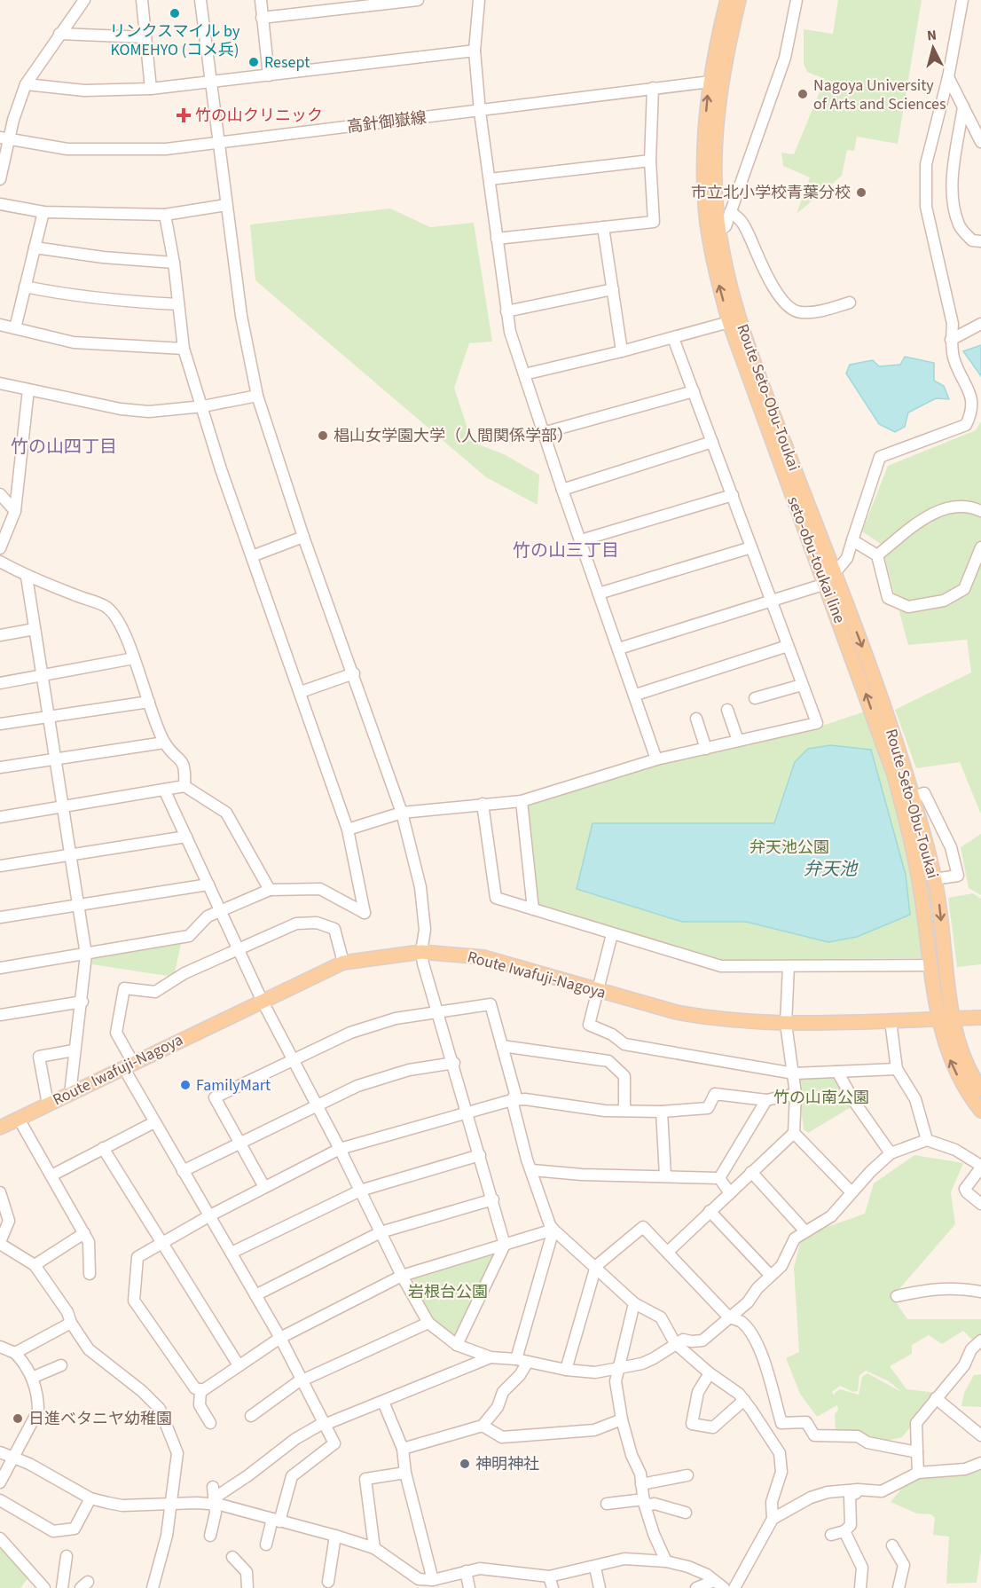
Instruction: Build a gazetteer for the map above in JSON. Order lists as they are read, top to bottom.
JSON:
{
  "streets": {
    "main road": ["Route Seto-Obu-Toukai", "seto-obu-toukai line", "Route Iwafuji-Nagoya"],
    "street": ["高針御嶽線"]
  },
  "crossings": [
    ["高針御嶽線", "Route Seto-Obu-Toukai"],
    ["高針御嶽線", "seto-obu-toukai line"],
    ["Route Seto-Obu-Toukai", "seto-obu-toukai line"],
    ["Route Seto-Obu-Toukai", "Route Iwafuji-Nagoya"],
    ["seto-obu-toukai line", "Route Iwafuji-Nagoya"]
  ],
  "one_way": ["seto-obu-toukai line"],
  "districts": ["竹の山四丁目", "竹の山三丁目"],
  "water": ["弁天池"],
  "parks": ["弁天池公園", "竹の山南公園", "岩根台公園"],
  "places": {
    "other": [
      "リンクスマイル by KOMEHYO (コメ兵)",
      "Resept",
      "Nagoya University of Arts and Sciences",
      "市立北小学校青葉分校",
      "椙山女学園大学（人間関係学部）",
      "FamilyMart",
      "日進ベタニヤ幼稚園",
      "神明神社"
    ],
    "health": ["竹の山クリニック"]
  },
  "north": "top"
}
